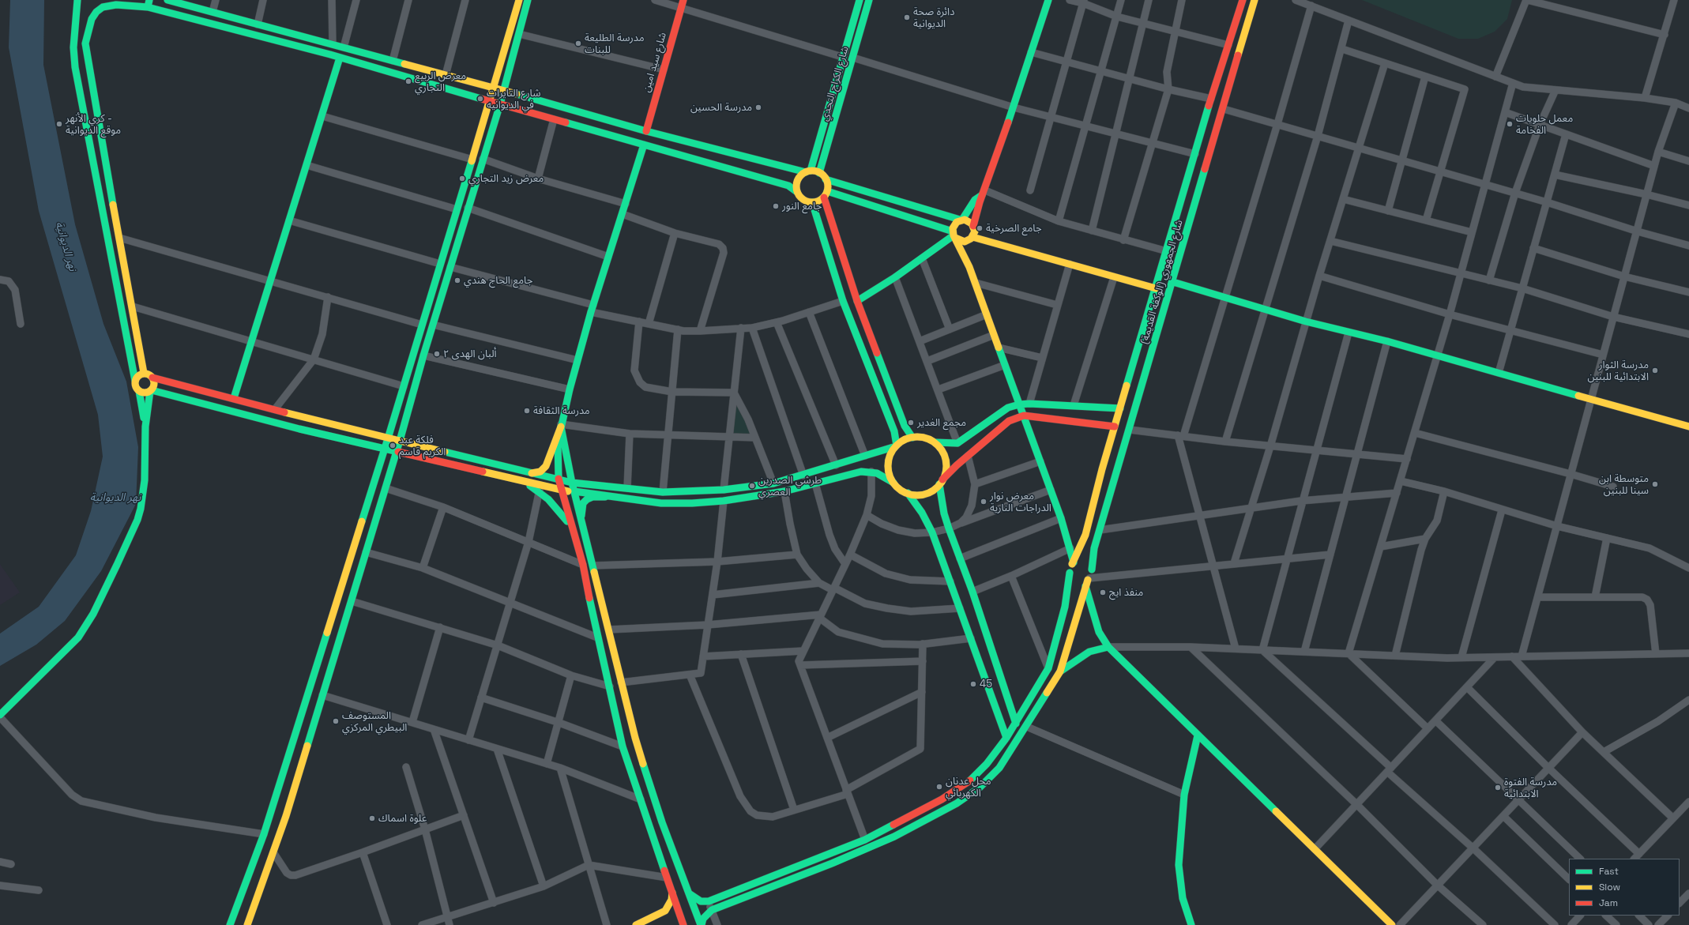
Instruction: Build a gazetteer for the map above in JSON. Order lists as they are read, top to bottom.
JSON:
{
  "streets": {
    "main road": ["شارع سيد امين", "شارع الكراج التحدي", "شارع الجمهوري (الوكفة القديمة)"]
  },
  "water": ["نهر الديوانية"],
  "places": [
    "دائرة صحة الديوانية",
    "مدرسة الطليعة للبنات",
    "معرض الربيع التجاري",
    "شارع التايرات في الديوانيه",
    "مدرسة الحسين",
    "كري الأنهر - موقع الديوانية",
    "معمل حلويات الفخامة",
    "معرض زيد التجاري",
    "جامع النور",
    "جامع الصرخية",
    "جامع الحاج هندي",
    "ألبان الهدى ٢",
    "مدرسة الثوار الابتدائية للبنين",
    "مدرسة الثقافة",
    "مجمع الغدير",
    "فلكة عبد الكريم قاسم",
    "متوسطة ابن سينا للبنين",
    "طرشي الصدرين العصري",
    "معرض نوار الدراجات النارية",
    "منفذ ايج",
    "45",
    "المستوصف البيطري المركزي",
    "محل عدنان الكهربائي",
    "مدرسة الفتوة الابتدائية",
    "علوة اسماك"
  ],
  "legend": ["Fast", "Slow", "Jam"]
}
